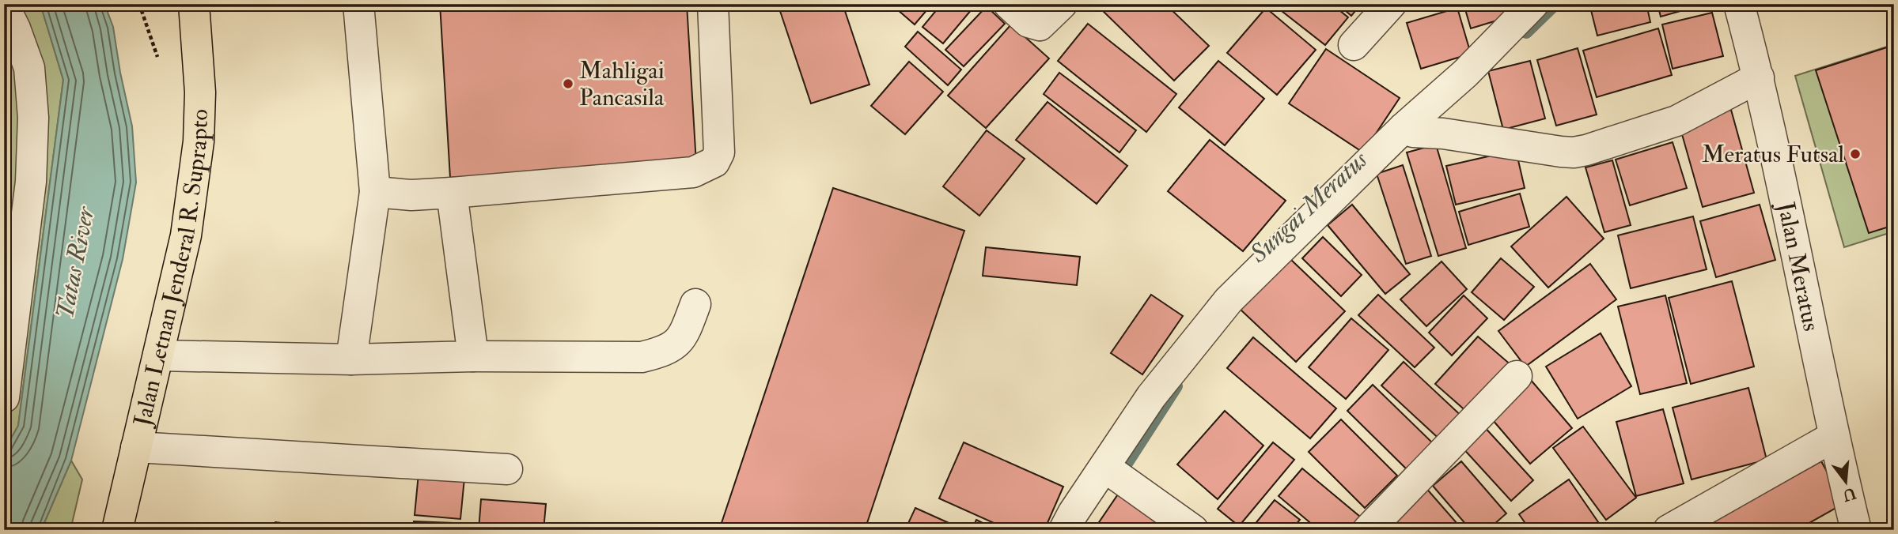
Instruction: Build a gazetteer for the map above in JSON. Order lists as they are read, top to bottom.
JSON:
{
  "streets": {
    "highway": ["Jalan Letnan Jenderal R. Suprapto"],
    "street": ["Jalan Meratus"]
  },
  "water": ["Sungai Meratus", "Tatas River"],
  "places": ["Mahligai Pancasila", "Meratus Futsal"],
  "north": "bottom"
}
